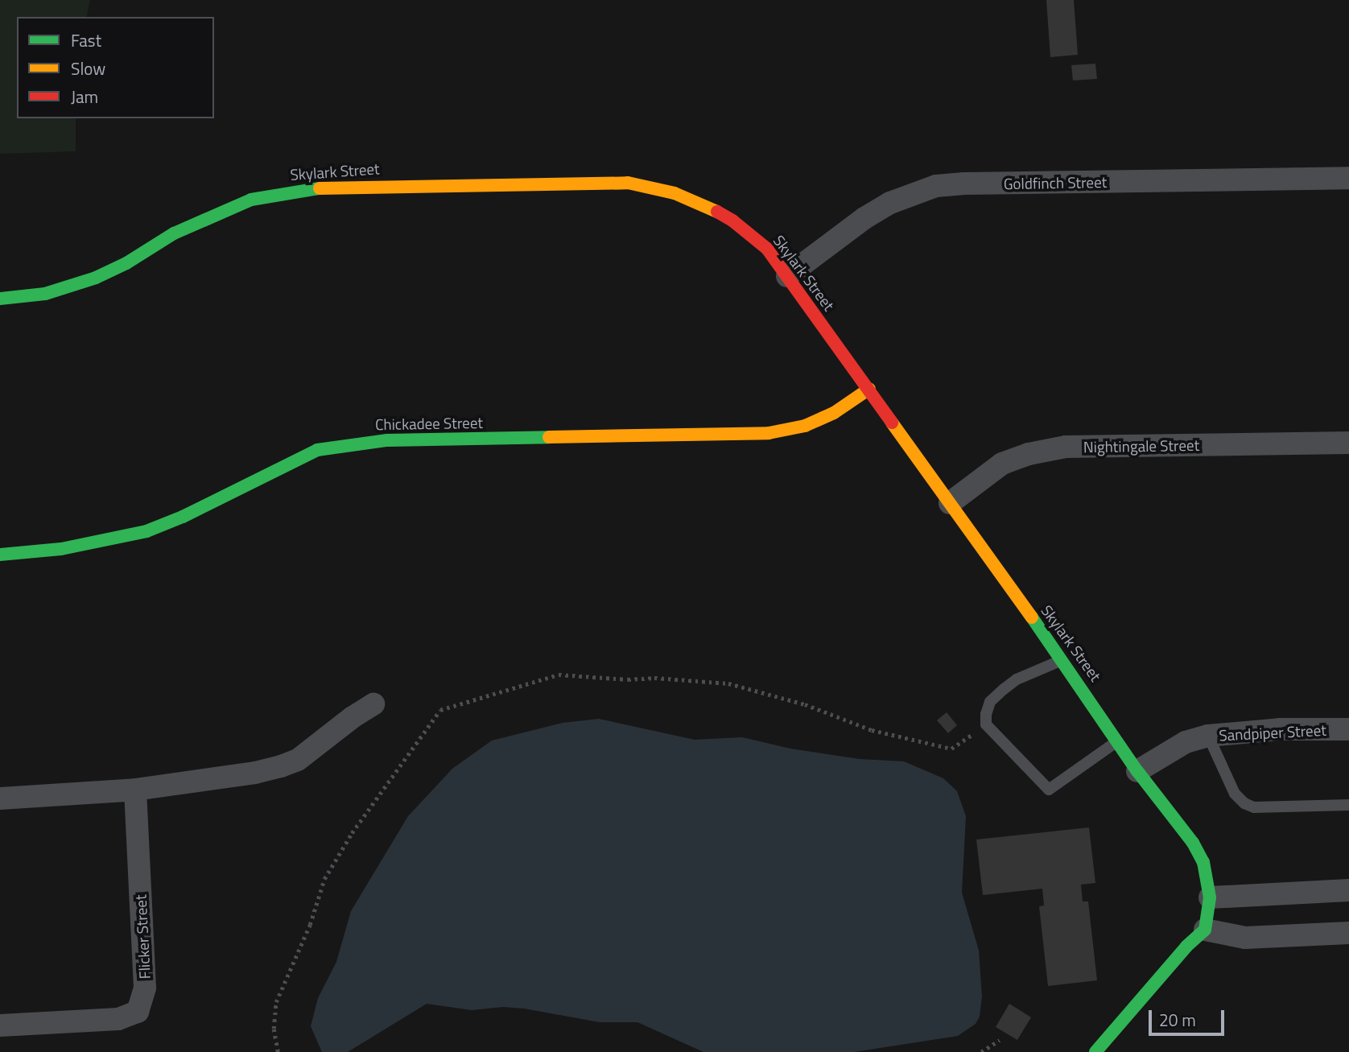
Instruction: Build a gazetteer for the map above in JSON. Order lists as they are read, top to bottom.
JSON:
{
  "streets": {
    "street": [
      "Skylark Street",
      "Goldfinch Street",
      "Chickadee Street",
      "Nightingale Street",
      "Sandpiper Street",
      "Flicker Street"
    ]
  },
  "crossings": [
    ["Skylark Street", "Goldfinch Street"],
    ["Skylark Street", "Chickadee Street"],
    ["Skylark Street", "Nightingale Street"],
    ["Skylark Street", "Sandpiper Street"]
  ],
  "legend": ["Fast", "Slow", "Jam"],
  "scale_bar": "20 m"
}
